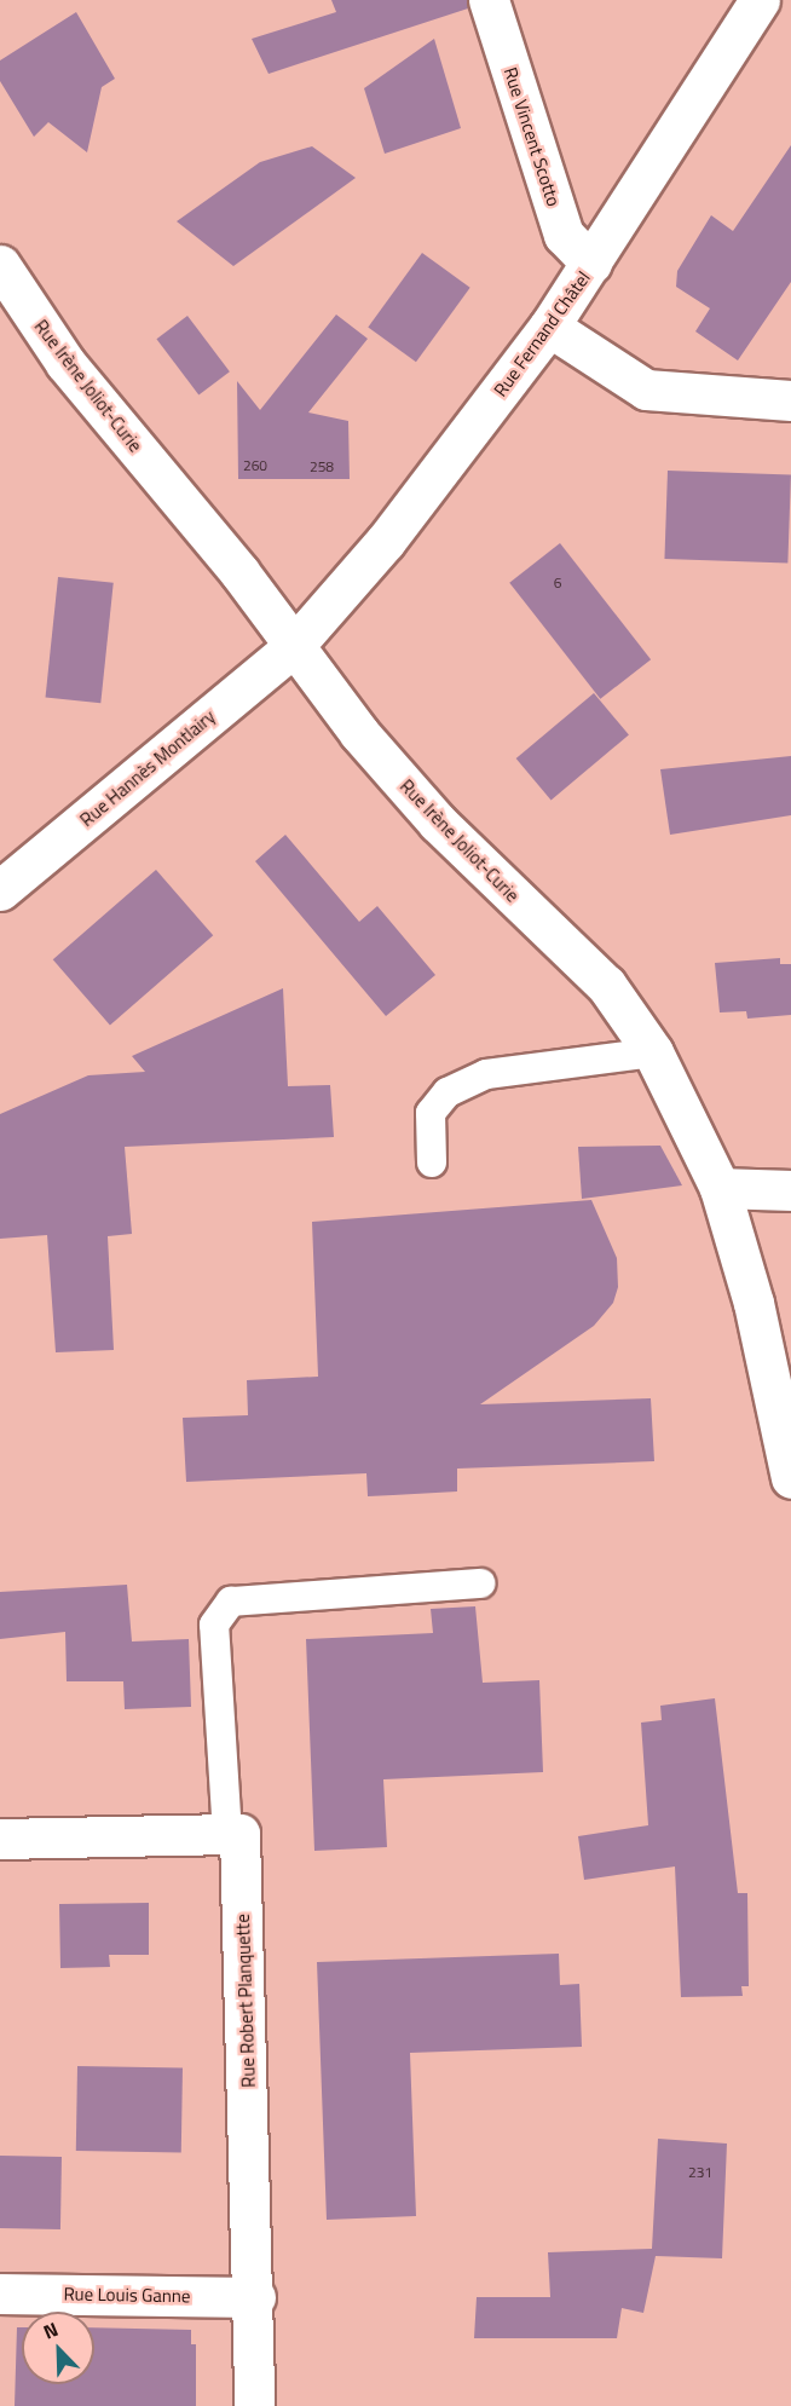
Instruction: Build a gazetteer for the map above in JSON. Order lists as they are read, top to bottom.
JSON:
{
  "streets": {
    "street": [
      "Rue Vincent Scotto",
      "Rue Fernand Châtel",
      "Rue Irène Joliot-Curie",
      "Rue Hannès Montlairy",
      "Rue Robert Planquette",
      "Rue Louis Ganne"
    ]
  },
  "crossings": [
    ["Rue Vincent Scotto", "Rue Fernand Châtel"],
    ["Rue Fernand Châtel", "Rue Irène Joliot-Curie"],
    ["Rue Fernand Châtel", "Rue Hannès Montlairy"],
    ["Rue Irène Joliot-Curie", "Rue Hannès Montlairy"],
    ["Rue Robert Planquette", "Rue Louis Ganne"]
  ],
  "house_numbers": [
    "260",
    "258",
    "6",
    "231"
  ],
  "north": "top left"
}
